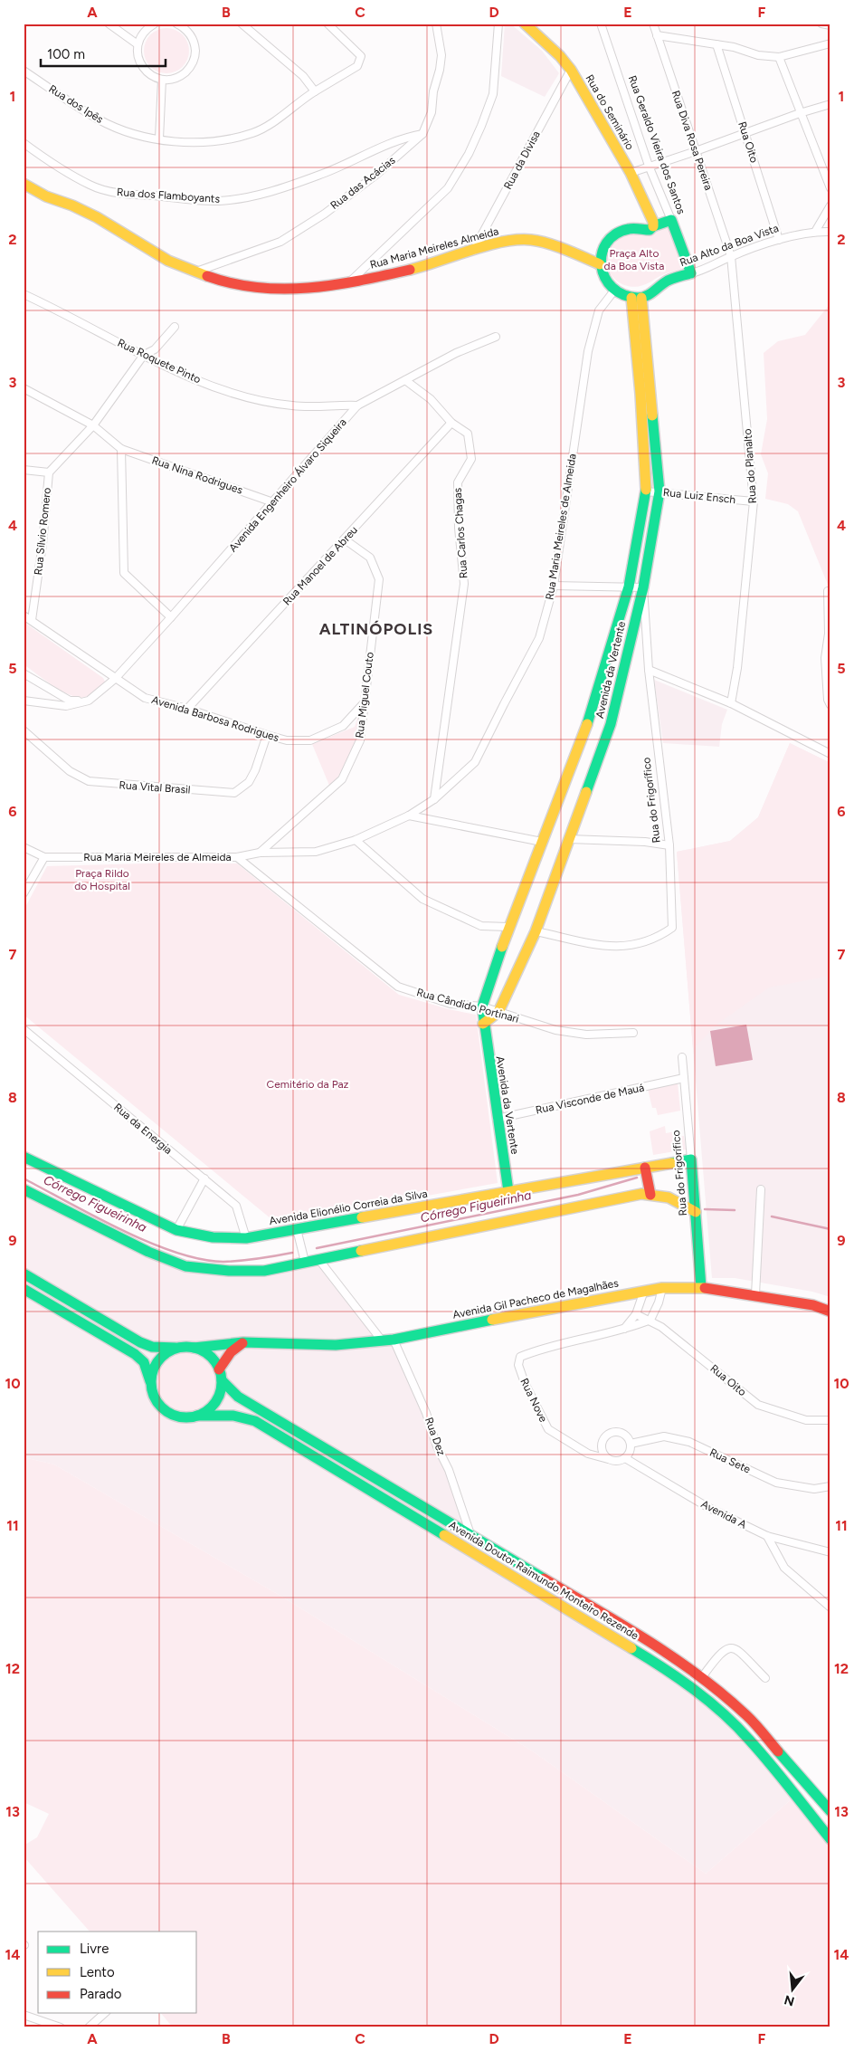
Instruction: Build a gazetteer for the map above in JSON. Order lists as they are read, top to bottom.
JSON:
{
  "streets": {
    "street": [
      "Rua dos Ipês",
      "Rua do Seminário",
      "Rua Diva Rosa Pereira",
      "Rua Oito",
      "Rua Geraldo Vieira dos Santos",
      "Rua da Divisa",
      "Rua das Acácias",
      "Rua dos Flamboyants",
      "Rua Alto da Boa Vista",
      "Rua Maria Meireles Almeida",
      "Rua Roquete Pinto",
      "Rua do Planalto",
      "Rua Nina Rodrigues",
      "Avenida Engenheiro Álvaro Siqueira",
      "Rua Luiz Ensch",
      "Rua Maria Meireles de Almeida",
      "Rua Sílvio Romero",
      "Rua Carlos Chagas",
      "Rua Manoel de Abreu",
      "Avenida da Vertente",
      "Rua Miguel Couto",
      "Avenida Barbosa Rodrigues",
      "Rua Vital Brasil",
      "Rua do Frigorífico",
      "Rua Cândido Portinari",
      "Rua Visconde de Mauá",
      "Rua da Energia",
      "Avenida Elionélio Correia da Silva",
      "Avenida Gil Pacheco de Magalhães",
      "Rua Nove",
      "Rua Dez",
      "Rua Sete",
      "Avenida A",
      "Avenida Doutor Raimundo Monteiro Rezende"
    ]
  },
  "crossings": [
    ["Rua do Seminário", "Rua da Divisa"],
    ["Rua Diva Rosa Pereira", "Rua Alto da Boa Vista"],
    ["Rua Diva Rosa Pereira", "Rua do Planalto"],
    ["Rua Oito", "Rua Alto da Boa Vista"],
    ["Rua Oito", "Rua Nove"],
    ["Rua Geraldo Vieira dos Santos", "Rua Alto da Boa Vista"],
    ["Rua da Divisa", "Rua Maria Meireles Almeida"],
    ["Rua das Acácias", "Rua dos Flamboyants"],
    ["Rua das Acácias", "Rua Maria Meireles Almeida"],
    ["Rua Alto da Boa Vista", "Rua do Planalto"],
    ["Rua Alto da Boa Vista", "Avenida da Vertente"],
    ["Rua Roquete Pinto", "Avenida Engenheiro Álvaro Siqueira"],
    ["Rua Roquete Pinto", "Rua Sílvio Romero"],
    ["Rua do Planalto", "Rua Luiz Ensch"],
    ["Rua Nina Rodrigues", "Avenida Engenheiro Álvaro Siqueira"],
    ["Avenida Engenheiro Álvaro Siqueira", "Rua Carlos Chagas"],
    ["Avenida Engenheiro Álvaro Siqueira", "Avenida Barbosa Rodrigues"],
    ["Rua Luiz Ensch", "Avenida da Vertente"],
    ["Rua Maria Meireles de Almeida", "Rua Carlos Chagas"],
    ["Rua Maria Meireles de Almeida", "Rua Miguel Couto"],
    ["Rua Maria Meireles de Almeida", "Rua Cândido Portinari"],
    ["Rua Sílvio Romero", "Avenida Barbosa Rodrigues"],
    ["Rua Carlos Chagas", "Rua Manoel de Abreu"],
    ["Rua Manoel de Abreu", "Rua Miguel Couto"],
    ["Rua Manoel de Abreu", "Avenida Barbosa Rodrigues"],
    ["Avenida da Vertente", "Rua do Frigorífico"],
    ["Avenida da Vertente", "Rua Cândido Portinari"],
    ["Avenida da Vertente", "Rua Visconde de Mauá"],
    ["Avenida da Vertente", "Avenida Elionélio Correia da Silva"],
    ["Rua Miguel Couto", "Avenida Barbosa Rodrigues"],
    ["Avenida Barbosa Rodrigues", "Rua Vital Brasil"],
    ["Rua do Frigorífico", "Rua Visconde de Mauá"],
    ["Rua do Frigorífico", "Avenida Elionélio Correia da Silva"],
    ["Rua do Frigorífico", "Avenida Gil Pacheco de Magalhães"],
    ["Rua da Energia", "Avenida Elionélio Correia da Silva"],
    ["Avenida Gil Pacheco de Magalhães", "Rua Dez"],
    ["Avenida Gil Pacheco de Magalhães", "Avenida Doutor Raimundo Monteiro Rezende"],
    ["Rua Nove", "Rua Sete"],
    ["Rua Nove", "Avenida A"],
    ["Rua Dez", "Avenida Doutor Raimundo Monteiro Rezende"],
    ["Rua Sete", "Avenida A"]
  ],
  "districts": ["ALTINÓPOLIS"],
  "water": ["Córrego Figueirinha"],
  "parks": ["Praça Alto da Boa Vista", "Praça Rildo do Hospital", "Cemitério da Paz"],
  "legend": ["Livre", "Lento", "Parado"],
  "scale_bar": "100 m",
  "north": "bottom",
  "grid": {
    "columns": [
      "A",
      "B",
      "C",
      "D",
      "E",
      "F"
    ],
    "rows": [
      "1",
      "2",
      "3",
      "4",
      "5",
      "6",
      "7",
      "8",
      "9",
      "10",
      "11",
      "12",
      "13",
      "14"
    ]
  }
}
